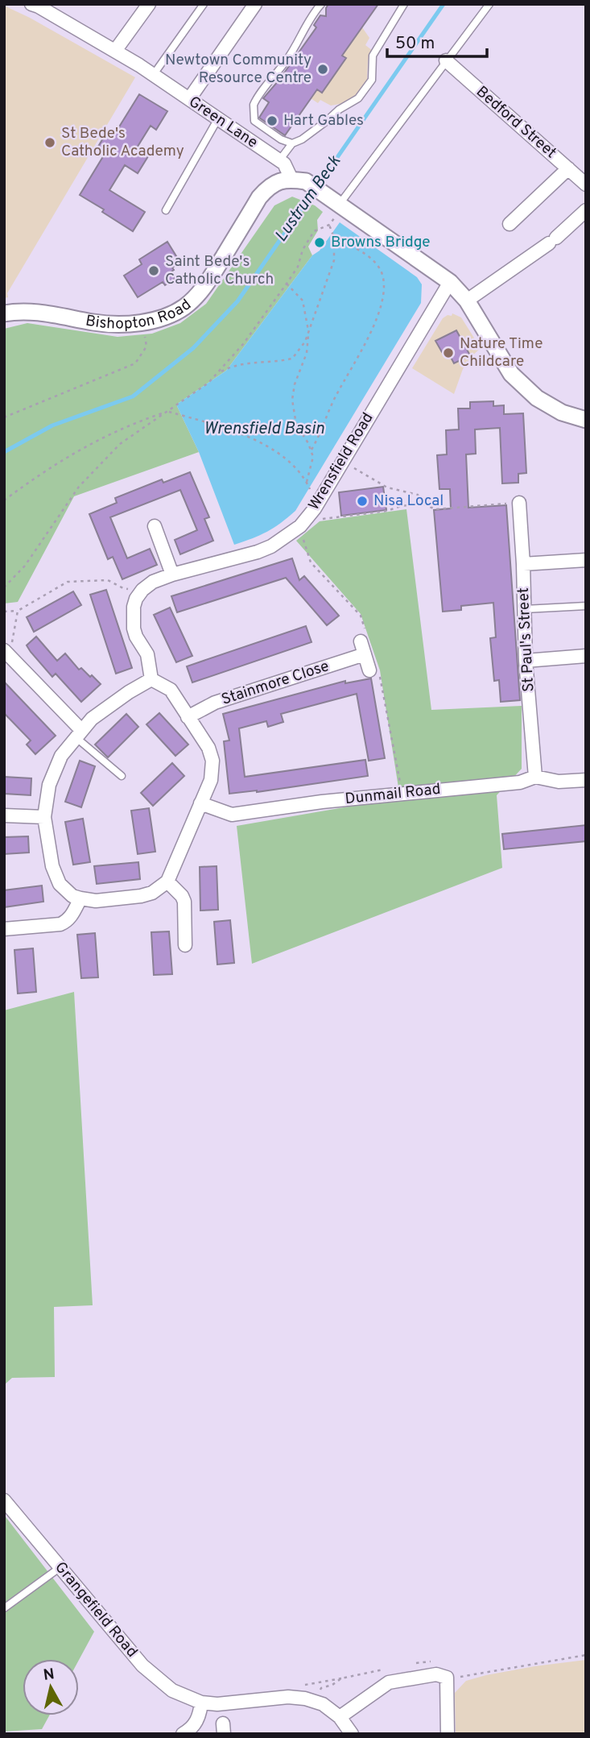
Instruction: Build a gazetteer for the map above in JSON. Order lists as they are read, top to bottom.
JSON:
{
  "streets": {
    "street": [
      "Green Lane",
      "Bedford Street",
      "Bishopton Road",
      "Wrensfield Road",
      "St Paul's Street",
      "Stainmore Close",
      "Dunmail Road",
      "Grangefield Road"
    ]
  },
  "crossings": [
    ["Green Lane", "Bishopton Road"],
    ["St Paul's Street", "Dunmail Road"],
    ["Stainmore Close", "Dunmail Road"]
  ],
  "water": ["Lustrum Beck", "Wrensfield Basin"],
  "places": [
    "Newtown Community Resource Centre",
    "Hart Gables",
    "St Bede's Catholic Academy",
    "Browns Bridge",
    "Saint Bede's Catholic Church",
    "Nature Time Childcare",
    "Nisa Local"
  ],
  "scale_bar": "50 m",
  "north": "top"
}
